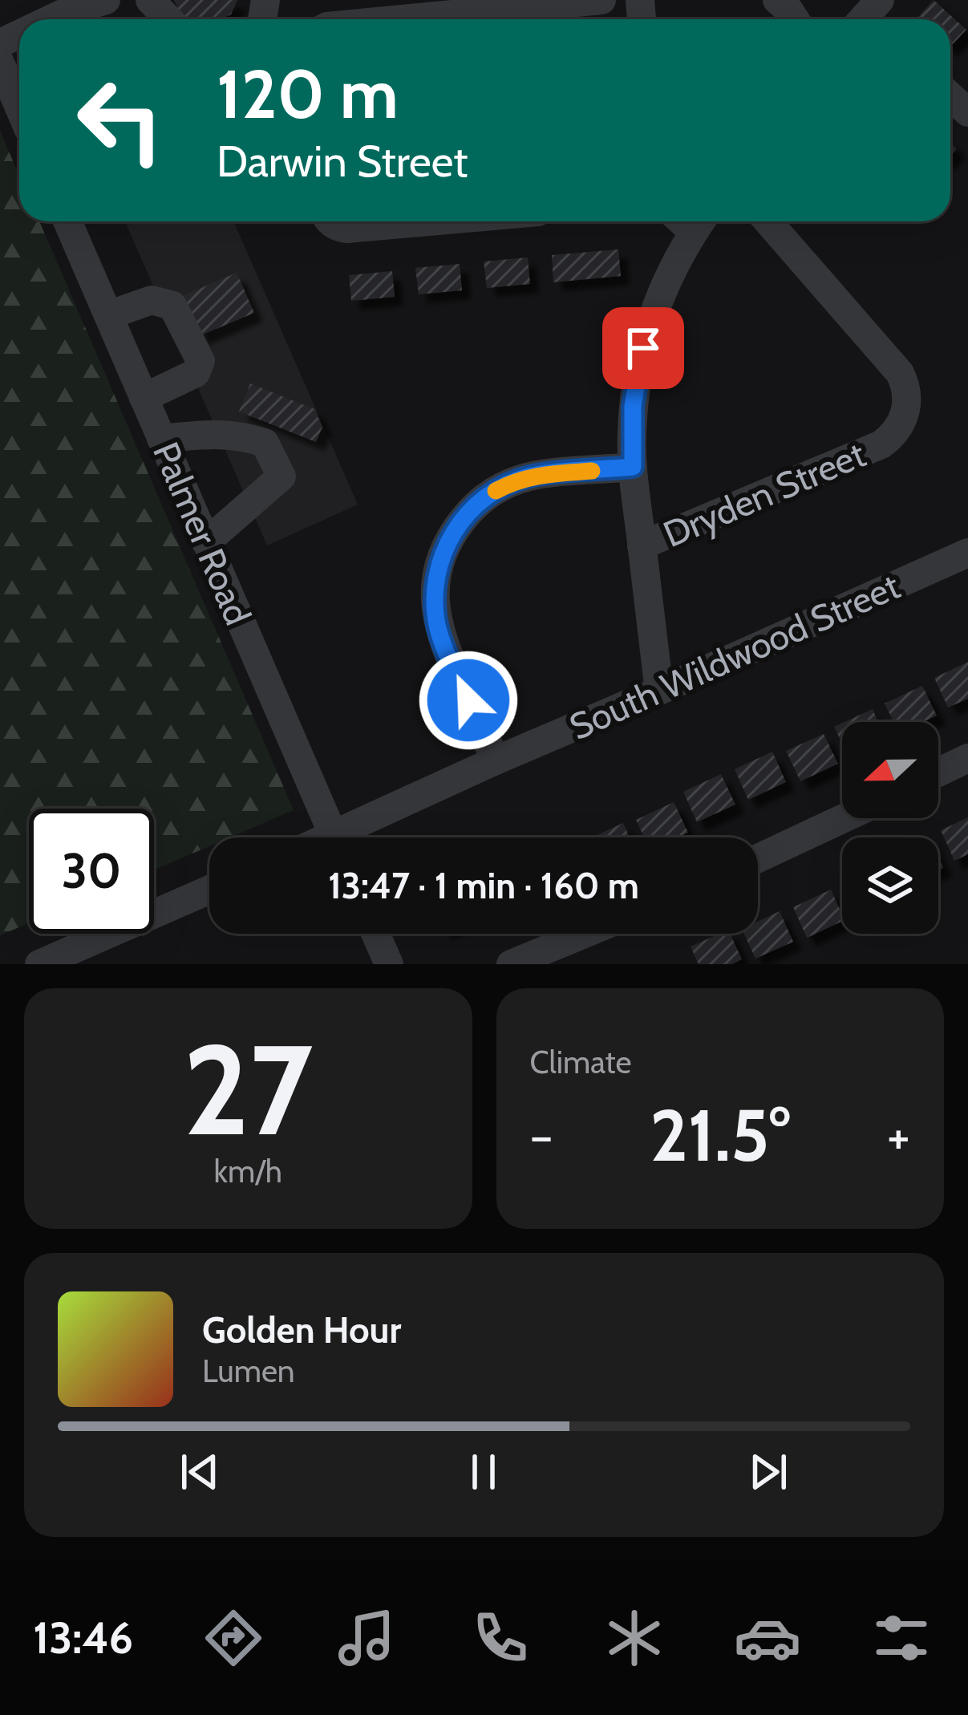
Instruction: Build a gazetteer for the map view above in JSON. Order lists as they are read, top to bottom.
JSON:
{
  "streets": {
    "street": ["Dryden Street", "Palmer Road", "South Wildwood Street"]
  },
  "north": "left",
  "page": {
    "turn": ["120 m", "Darwin Street"],
    "limit": "30",
    "trip": "13:47 · 1 min · 160 m",
    "tile": [
      ["27", "km/h"],
      "Climate"
    ],
    "heat": ["−", "21.5°", "+"],
    "song": ["Golden Hour", "Lumen"],
    "tabs": "13:46"
  }
}
